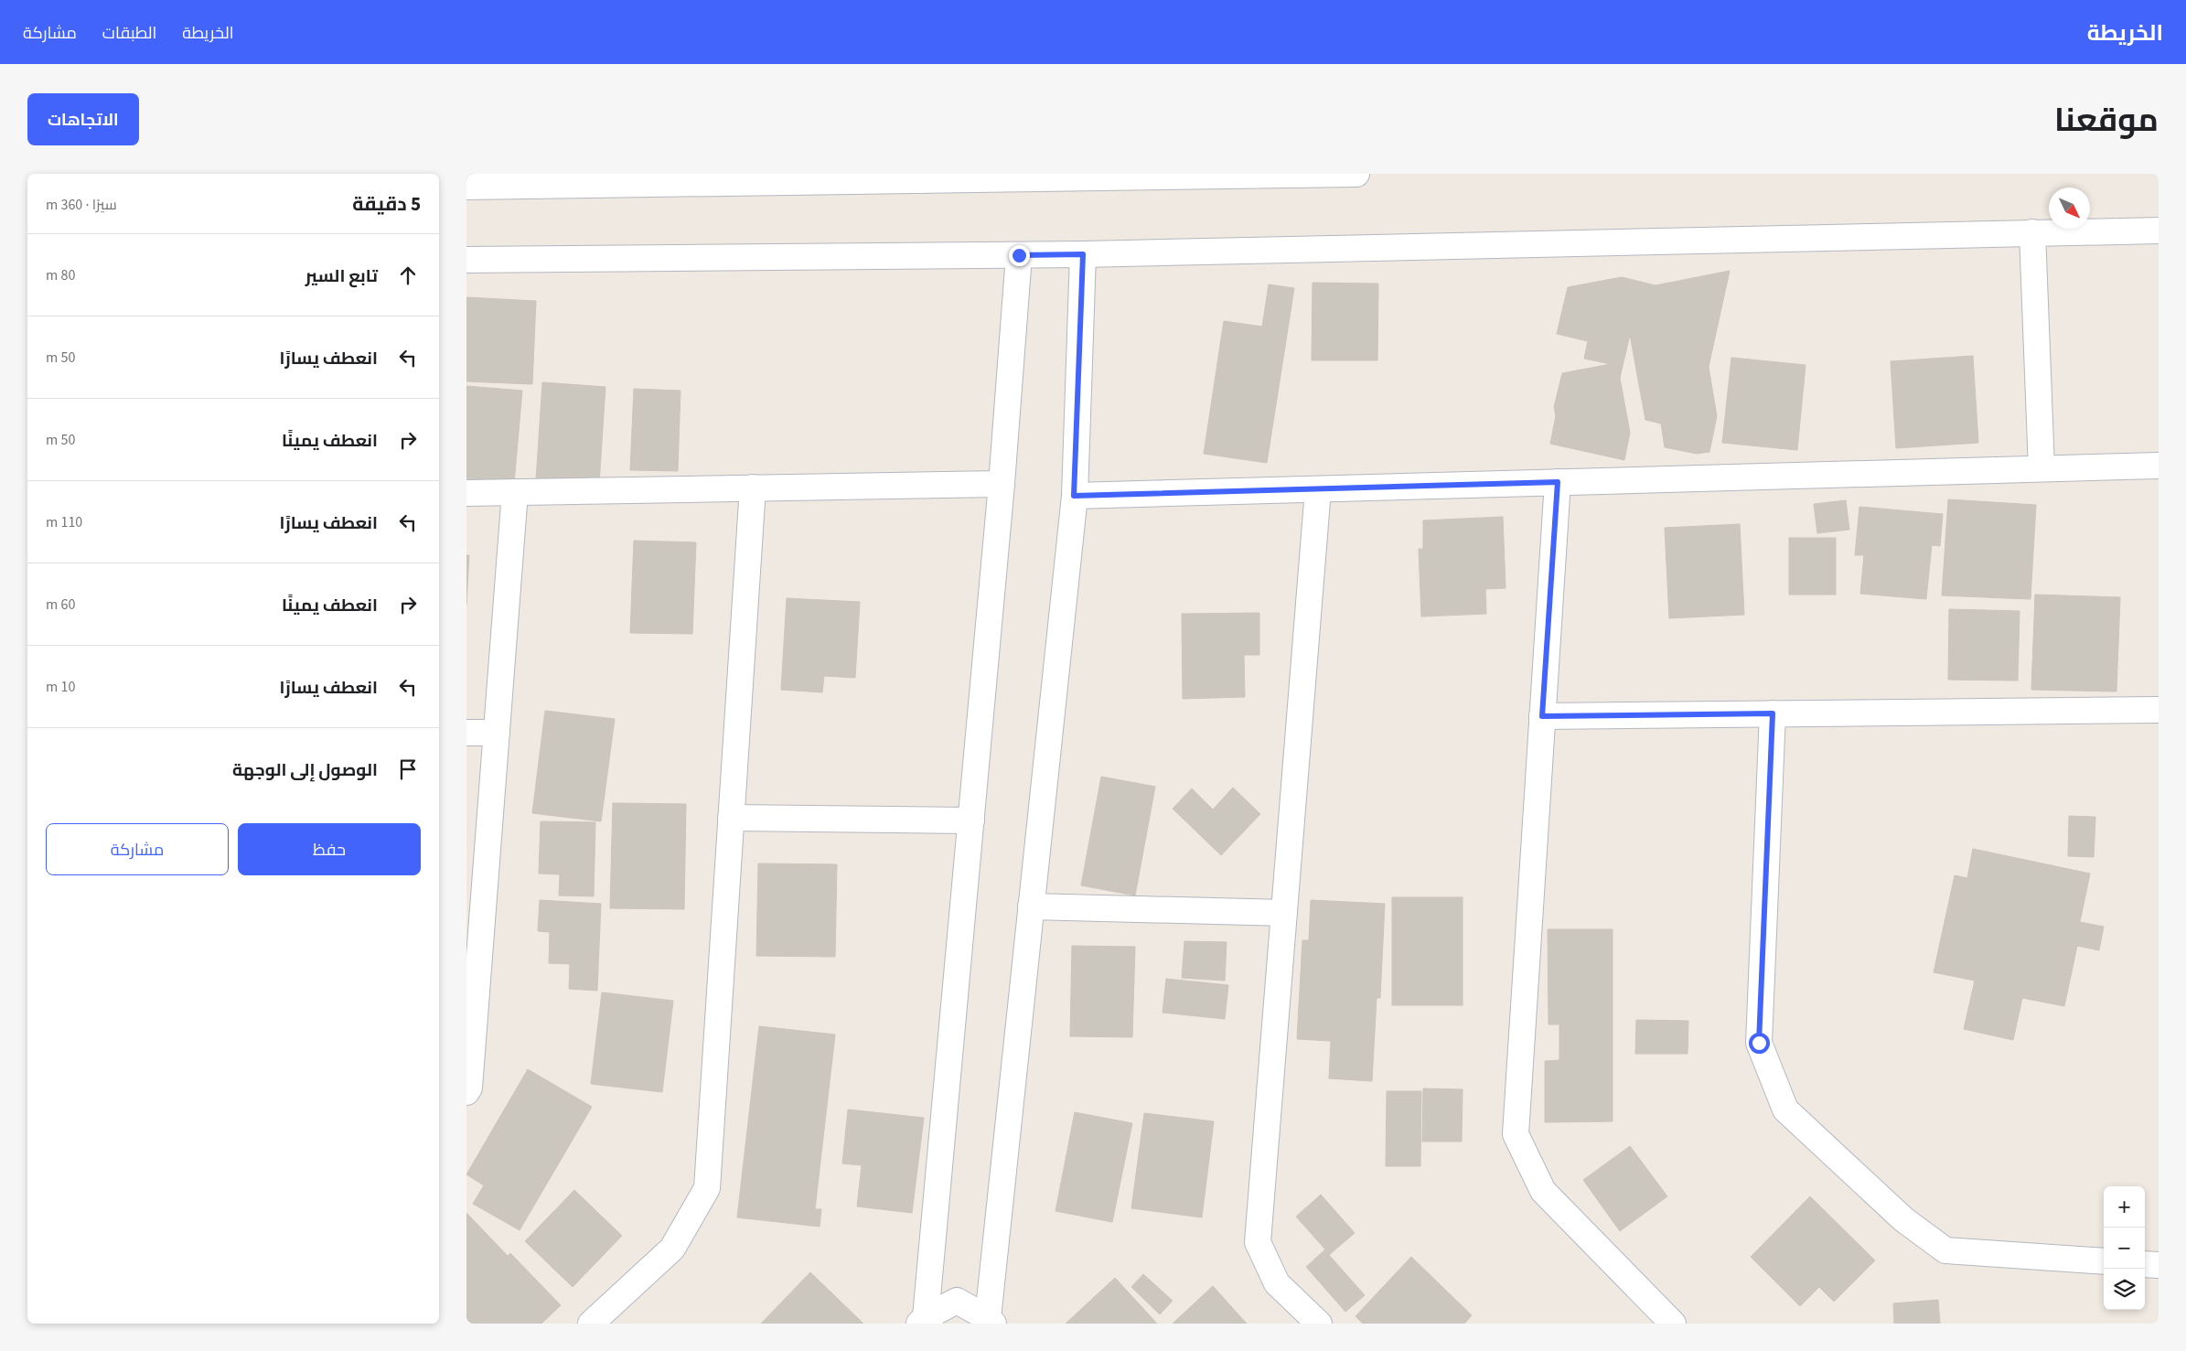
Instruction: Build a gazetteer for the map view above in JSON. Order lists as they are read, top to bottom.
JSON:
{
  "north": "bottom right",
  "page": {
    "header": "الخريطة",
    "nav": ["الخريطة", "الطبقات", "مشاركة"],
    "title": "موقعنا",
    "buttons": [
      "الاتجاهات",
      ["حفظ", "مشاركة"]
    ],
    "heading": ["5 دقيقة", "سيرًا · 360 m"],
    "list": [
      ["تابع السير", "80 m"],
      ["انعطف يسارًا", "50 m"],
      ["انعطف يمينًا", "50 m"],
      ["انعطف يسارًا", "110 m"],
      ["انعطف يمينًا", "60 m"],
      ["انعطف يسارًا", "10 m"],
      "الوصول إلى الوجهة"
    ],
    "map_buttons": ["+", "−"]
  }
}
